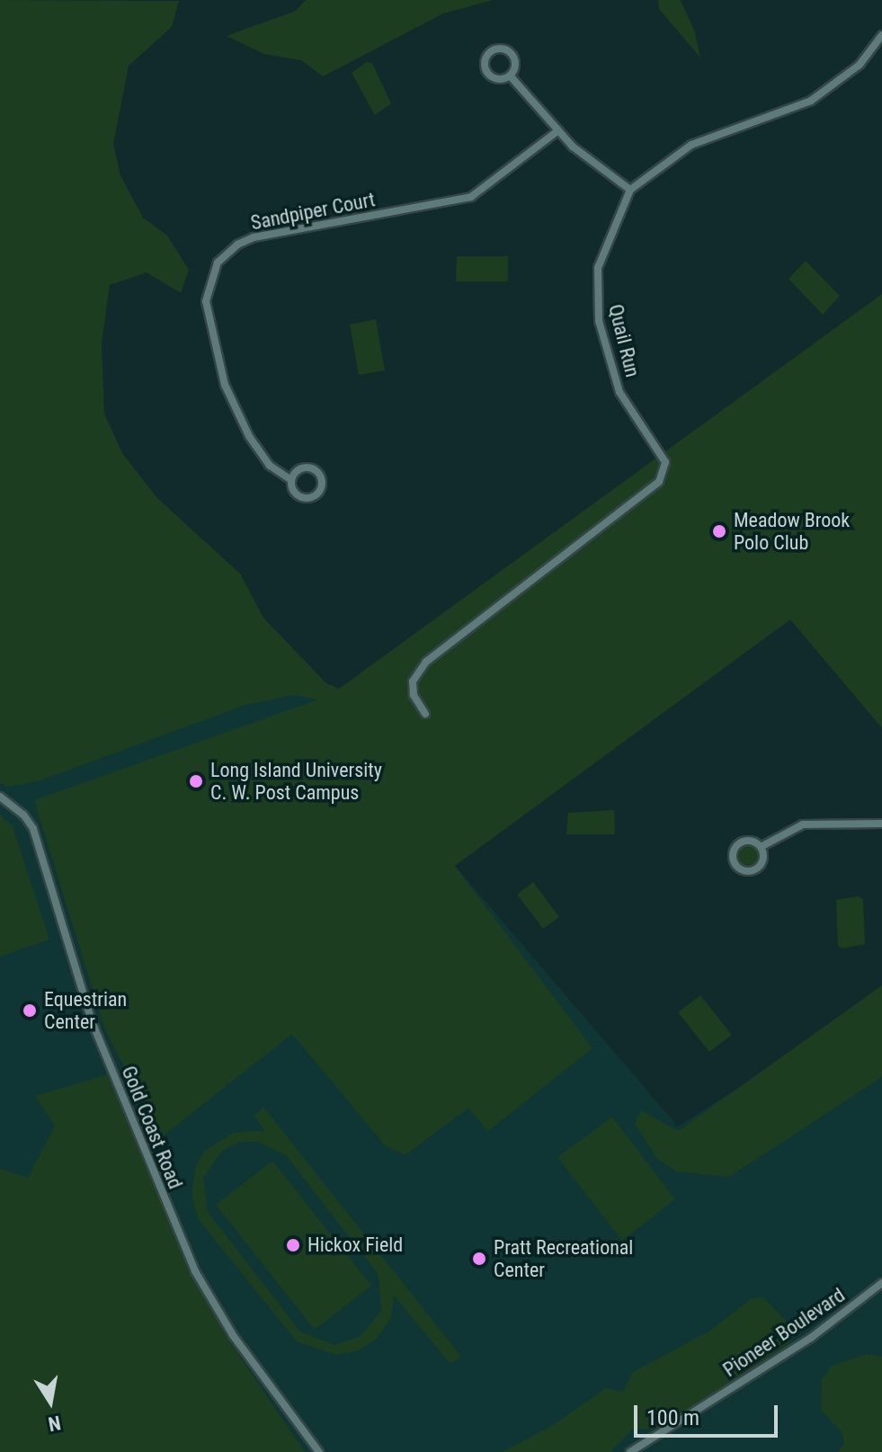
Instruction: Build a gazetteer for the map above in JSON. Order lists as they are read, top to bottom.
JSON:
{
  "streets": {
    "street": [
      "Sandpiper Court",
      "Quail Run",
      "Gold Coast Road",
      "Pioneer Boulevard"
    ]
  },
  "places": [
    "Meadow Brook Polo Club",
    "Long Island University C. W. Post Campus",
    "Equestrian Center",
    "Hickox Field",
    "Pratt Recreational Center"
  ],
  "scale_bar": "100 m",
  "north": "bottom"
}
